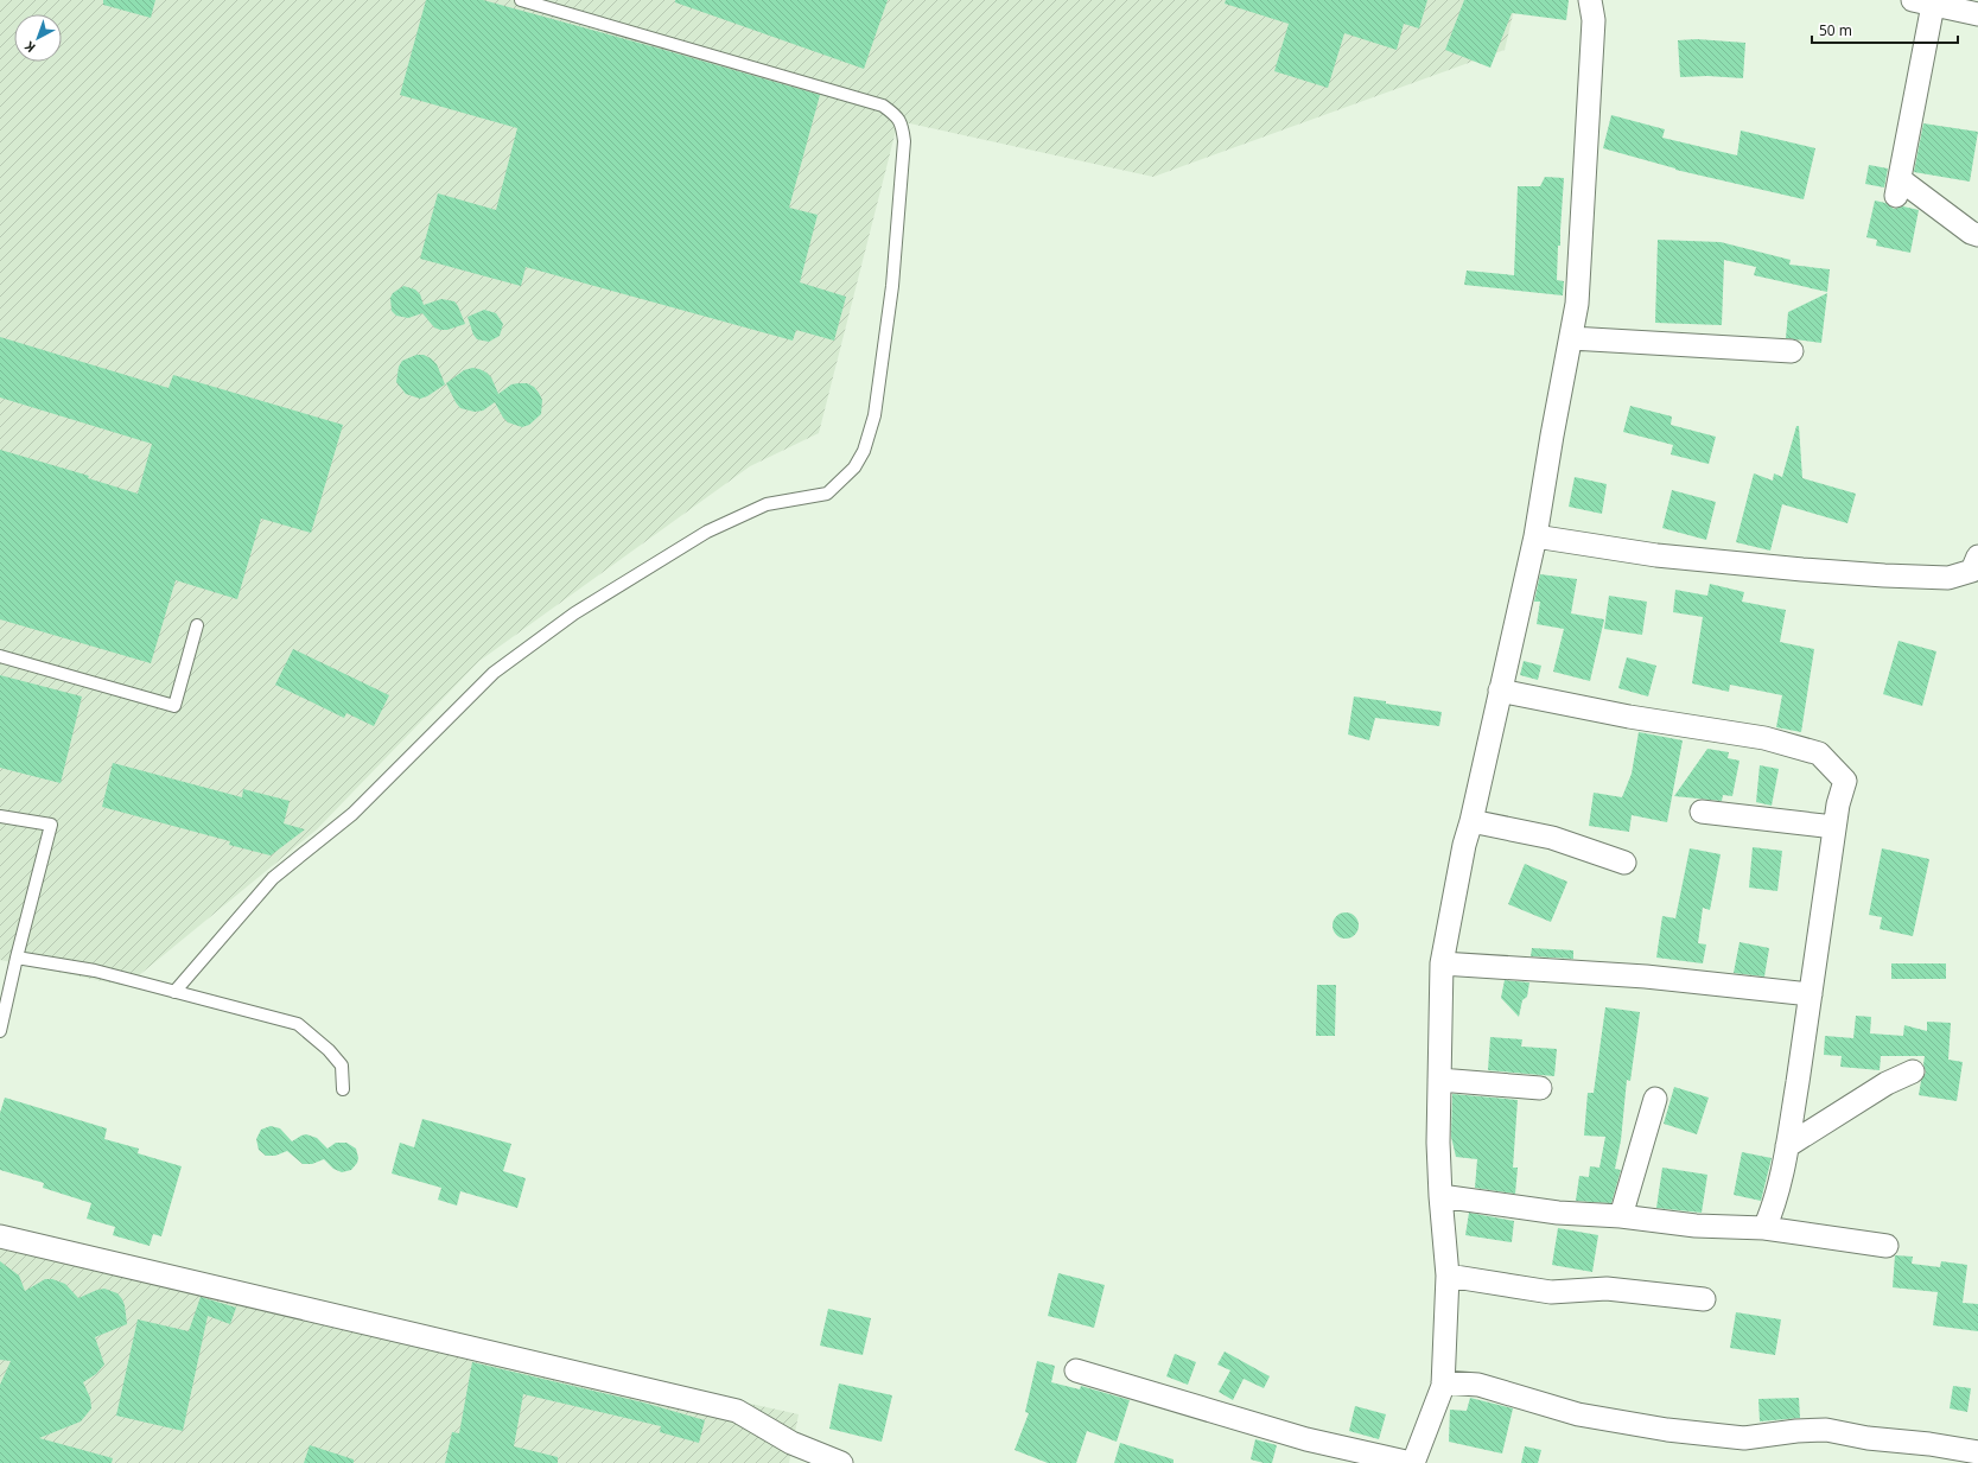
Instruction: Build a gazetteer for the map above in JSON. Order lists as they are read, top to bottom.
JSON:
{
  "scale_bar": "50 m",
  "north": "bottom left"
}
